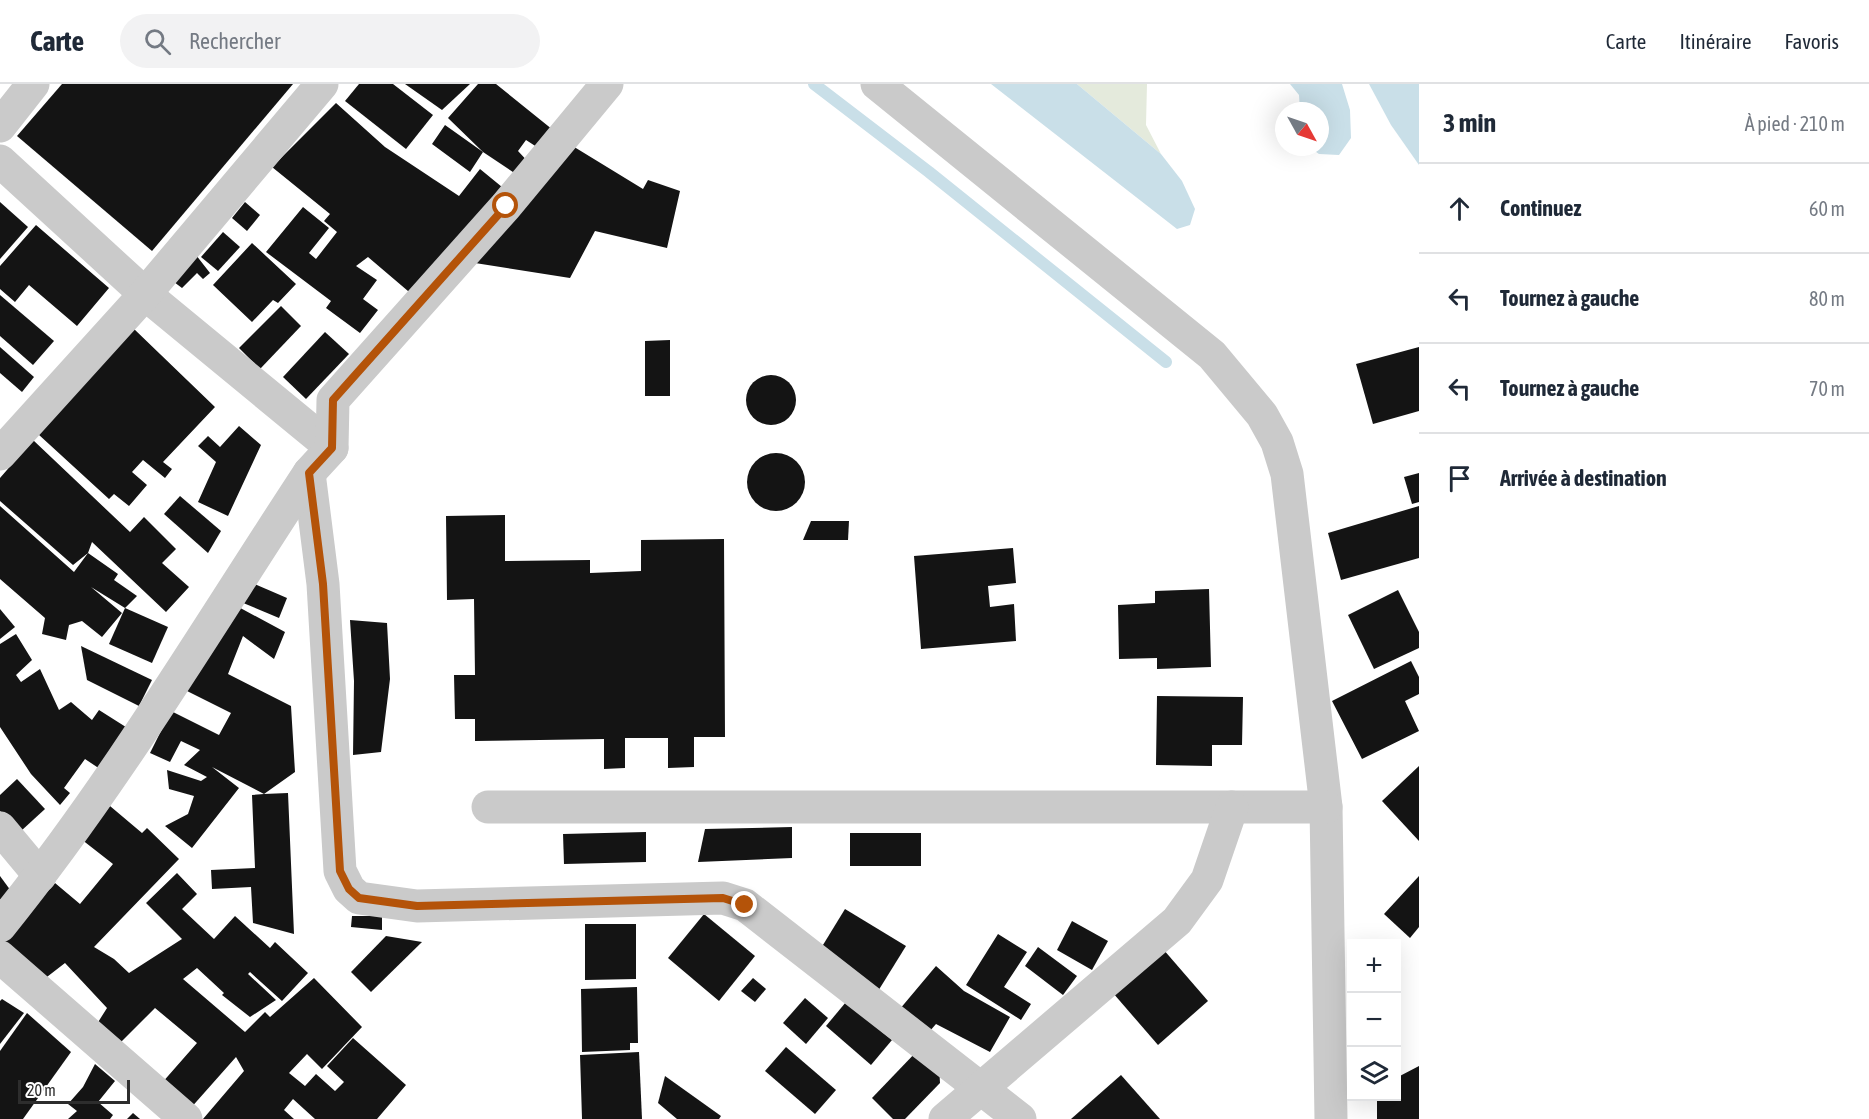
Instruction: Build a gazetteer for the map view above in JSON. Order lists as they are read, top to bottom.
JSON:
{
  "scale_bar": "20 m",
  "north": "bottom right",
  "page": {
    "header": "Carte",
    "search": "Rechercher",
    "nav": ["Carte", "Itinéraire", "Favoris"],
    "heading": ["3 min", "À pied · 210 m"],
    "list": [
      ["Continuez", "60 m"],
      ["Tournez à gauche", "80 m"],
      ["Tournez à gauche", "70 m"],
      "Arrivée à destination"
    ],
    "map_buttons": ["+", "−"],
    "scale": "20 m"
  }
}
